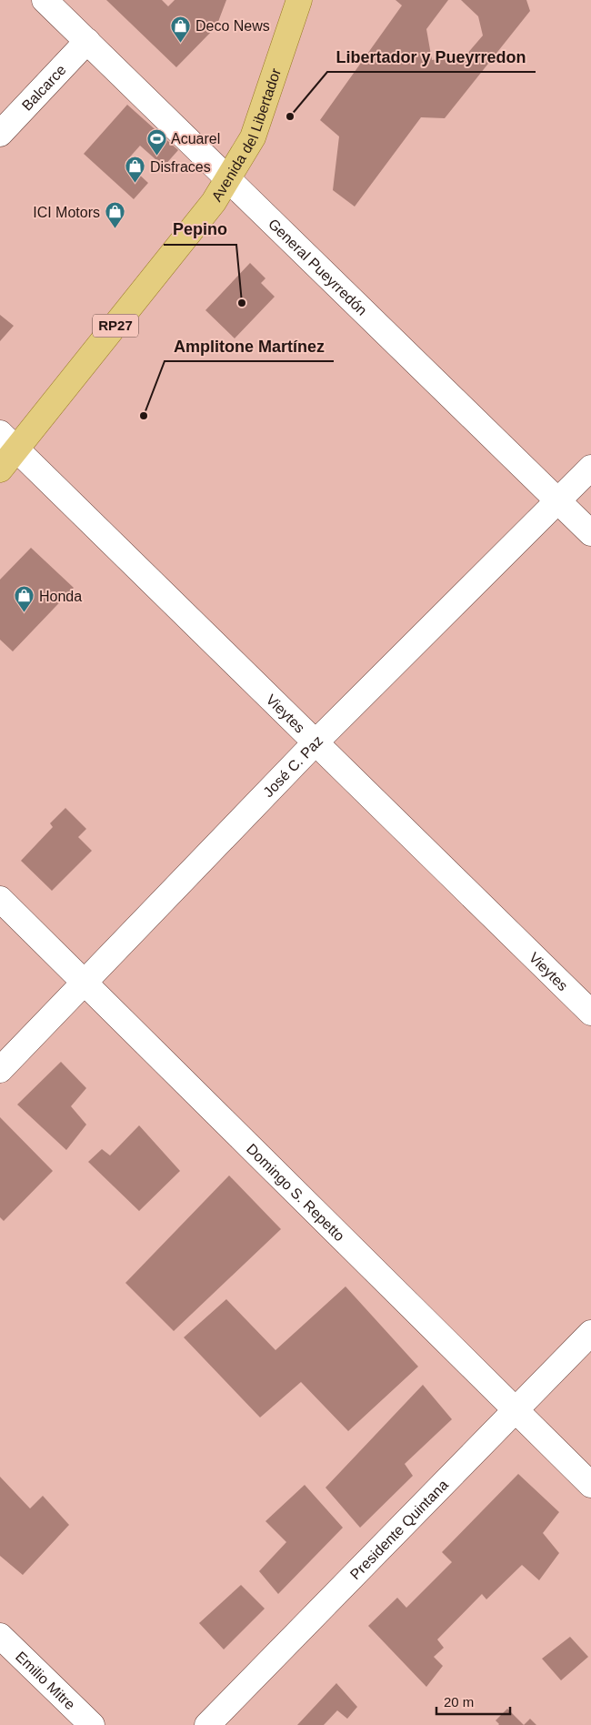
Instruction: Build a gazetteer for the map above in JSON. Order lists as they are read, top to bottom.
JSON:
{
  "streets": {
    "main road": ["Avenida del Libertador", "RP27"],
    "street": [
      "Balcarce",
      "General Pueyrredón",
      "Vieytes",
      "José C. Paz",
      "Domingo S. Repetto",
      "Presidente Quintana",
      "Emilio Mitre"
    ]
  },
  "crossings": [
    ["Balcarce", "General Pueyrredón"],
    ["Avenida del Libertador", "General Pueyrredón"],
    ["Avenida del Libertador", "Vieytes"],
    ["General Pueyrredón", "José C. Paz"],
    ["Vieytes", "José C. Paz"],
    ["José C. Paz", "Domingo S. Repetto"],
    ["Domingo S. Repetto", "Presidente Quintana"]
  ],
  "places": {
    "shop": [
      "Deco News",
      "Disfraces",
      "ICI Motors",
      "Honda"
    ],
    "other": ["Libertador y Pueyrredon", "Pepino", "Amplitone Martínez"],
    "sports": ["Acuarel"]
  },
  "scale_bar": "20 m"
}
